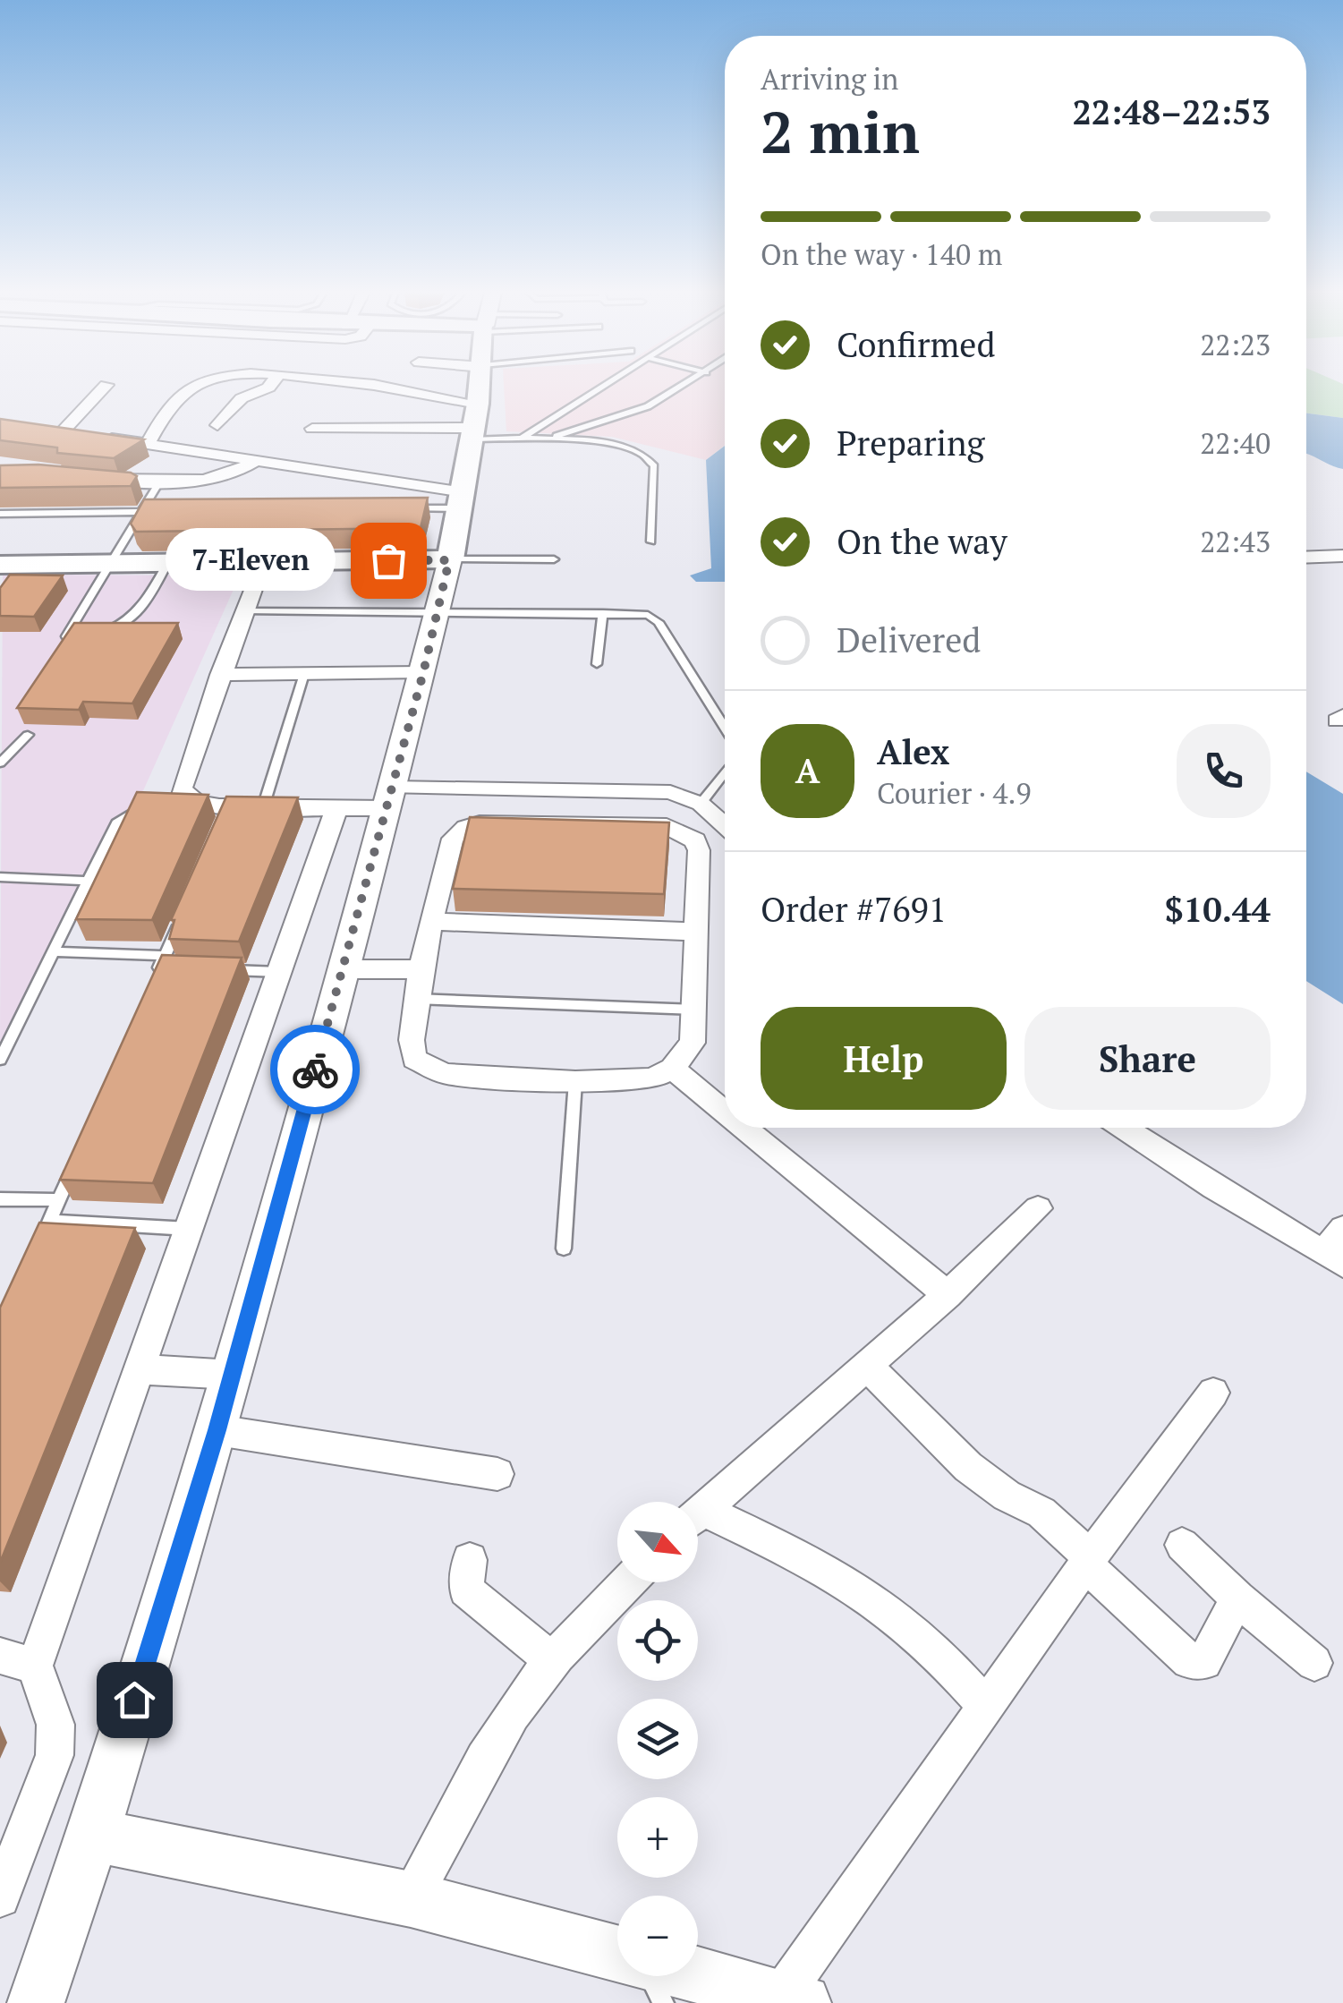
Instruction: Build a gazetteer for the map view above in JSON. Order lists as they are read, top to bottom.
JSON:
{
  "places": ["7-Eleven"],
  "north": "bottom right",
  "page": {
    "heading": ["2 min", "Arriving in", "22:48–22:53"],
    "panel": [
      "Alex",
      "Courier · 4.9",
      "Order #7691",
      "$10.44"
    ],
    "bar": "On the way · 140 m",
    "list": [
      ["Confirmed", "22:23"],
      ["Preparing", "22:40"],
      ["On the way", "22:43"],
      "Delivered"
    ],
    "bubble": "7-Eleven",
    "round": "A",
    "buttons": ["Help", "Share"],
    "map_buttons": ["+", "−"]
  }
}
